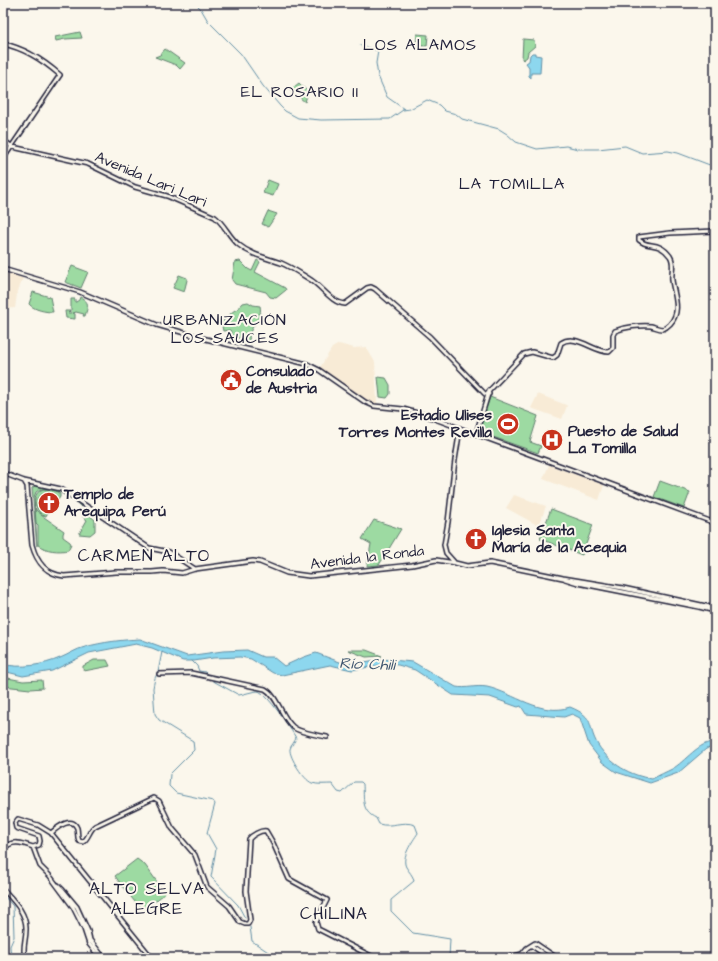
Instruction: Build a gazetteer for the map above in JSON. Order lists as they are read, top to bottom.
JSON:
{
  "streets": {
    "street": ["Avenida Lari Lari", "Avenida la Ronda"]
  },
  "districts": [
    "LOS ALAMOS",
    "EL ROSARIO II",
    "LA TOMILLA",
    "URBANIZACIÓN LOS SAUCES",
    "CARMEN ALTO",
    "ALTO SELVA ALEGRE",
    "CHILINA"
  ],
  "water": ["Río Chili"],
  "places": {
    "public building": ["Consulado de Austria"],
    "sports": ["Estadio Ulises Torres Montes Revilla"],
    "hospital": ["Puesto de Salud La Tomilla"],
    "church": ["Templo de Arequipa, Perú", "Iglesia Santa María de la Acequia"]
  }
}
